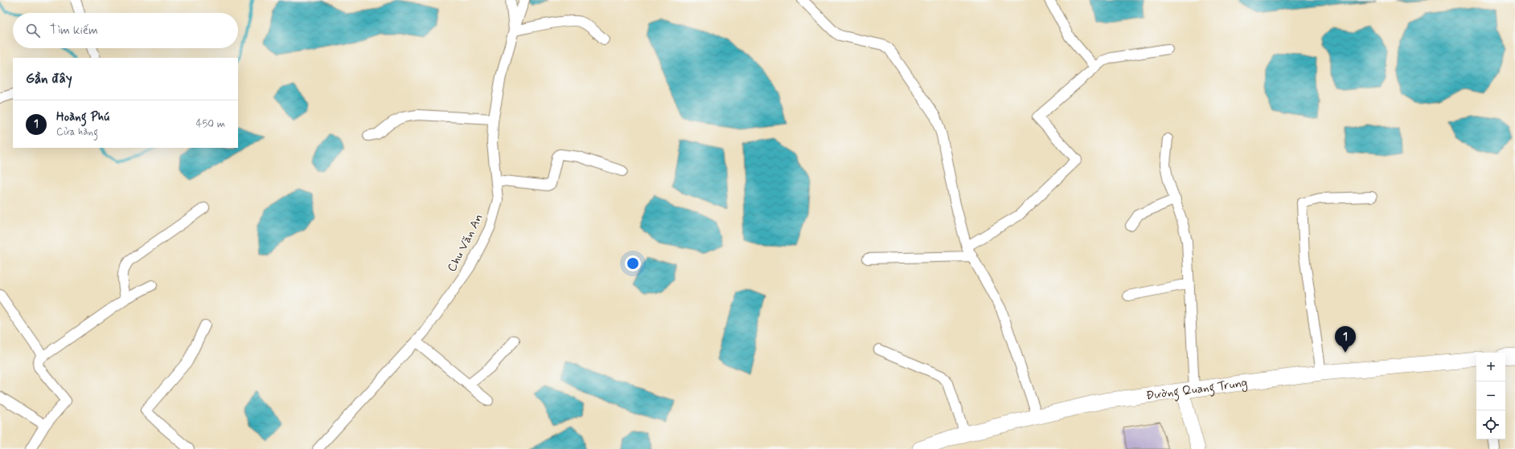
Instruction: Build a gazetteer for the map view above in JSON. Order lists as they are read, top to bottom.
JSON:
{
  "streets": {
    "main road": ["Đường Quang Trung"],
    "street": ["Chu Văn An"]
  },
  "page": {
    "search": "Tìm kiếm",
    "heading": "Gần đây",
    "list": [
      {
        "mark": "1",
        "name": "Hoàng Phú",
        "note": "Cửa hàng",
        "value": "450 m"
      }
    ],
    "pins": "1",
    "map_buttons": ["+", "−"]
  }
}
